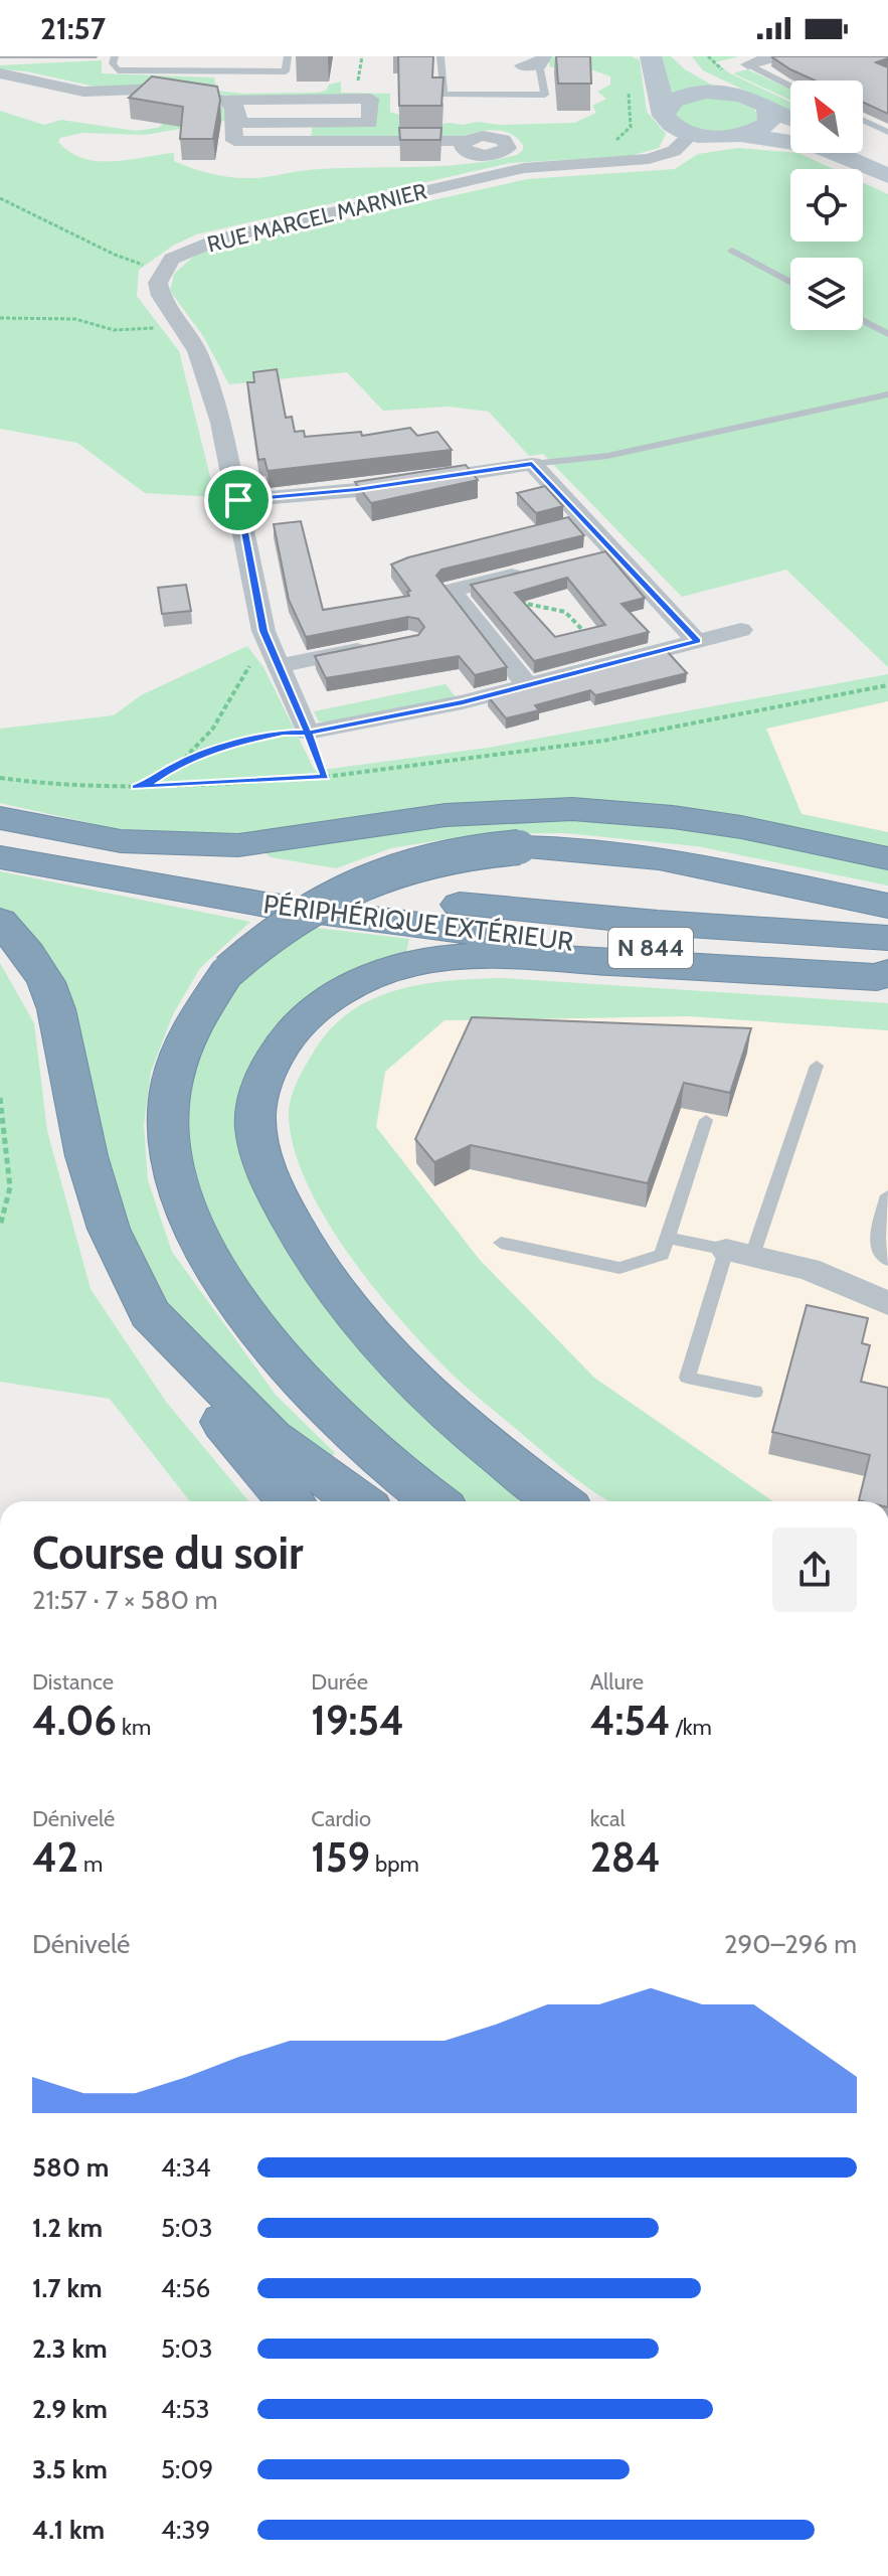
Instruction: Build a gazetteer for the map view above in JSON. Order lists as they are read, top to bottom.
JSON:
{
  "streets": {
    "highway": ["PÉRIPHÉRIQUE EXTÉRIEUR", "N 844"],
    "street": ["RUE MARCEL MARNIER"]
  },
  "north": "top left",
  "page": {
    "status": "21:57",
    "heading": ["Course du soir", "21:57 · 7 × 580 m"],
    "stats": [
      ["Distance", "4.06 km"],
      ["Durée", "19:54"],
      ["Allure", "4:54 /km"],
      ["Dénivelé", "42 m"],
      ["Cardio", "159 bpm"],
      ["kcal", "284"]
    ],
    "chart": ["Dénivelé", "290–296 m"],
    "list": [
      {
        "name": "580 m",
        "note": "4:34"
      },
      {
        "name": "1.2 km",
        "note": "5:03"
      },
      {
        "name": "1.7 km",
        "note": "4:56"
      },
      {
        "name": "2.3 km",
        "note": "5:03"
      },
      {
        "name": "2.9 km",
        "note": "4:53"
      },
      {
        "name": "3.5 km",
        "note": "5:09"
      },
      {
        "name": "4.1 km",
        "note": "4:39"
      }
    ]
  }
}
